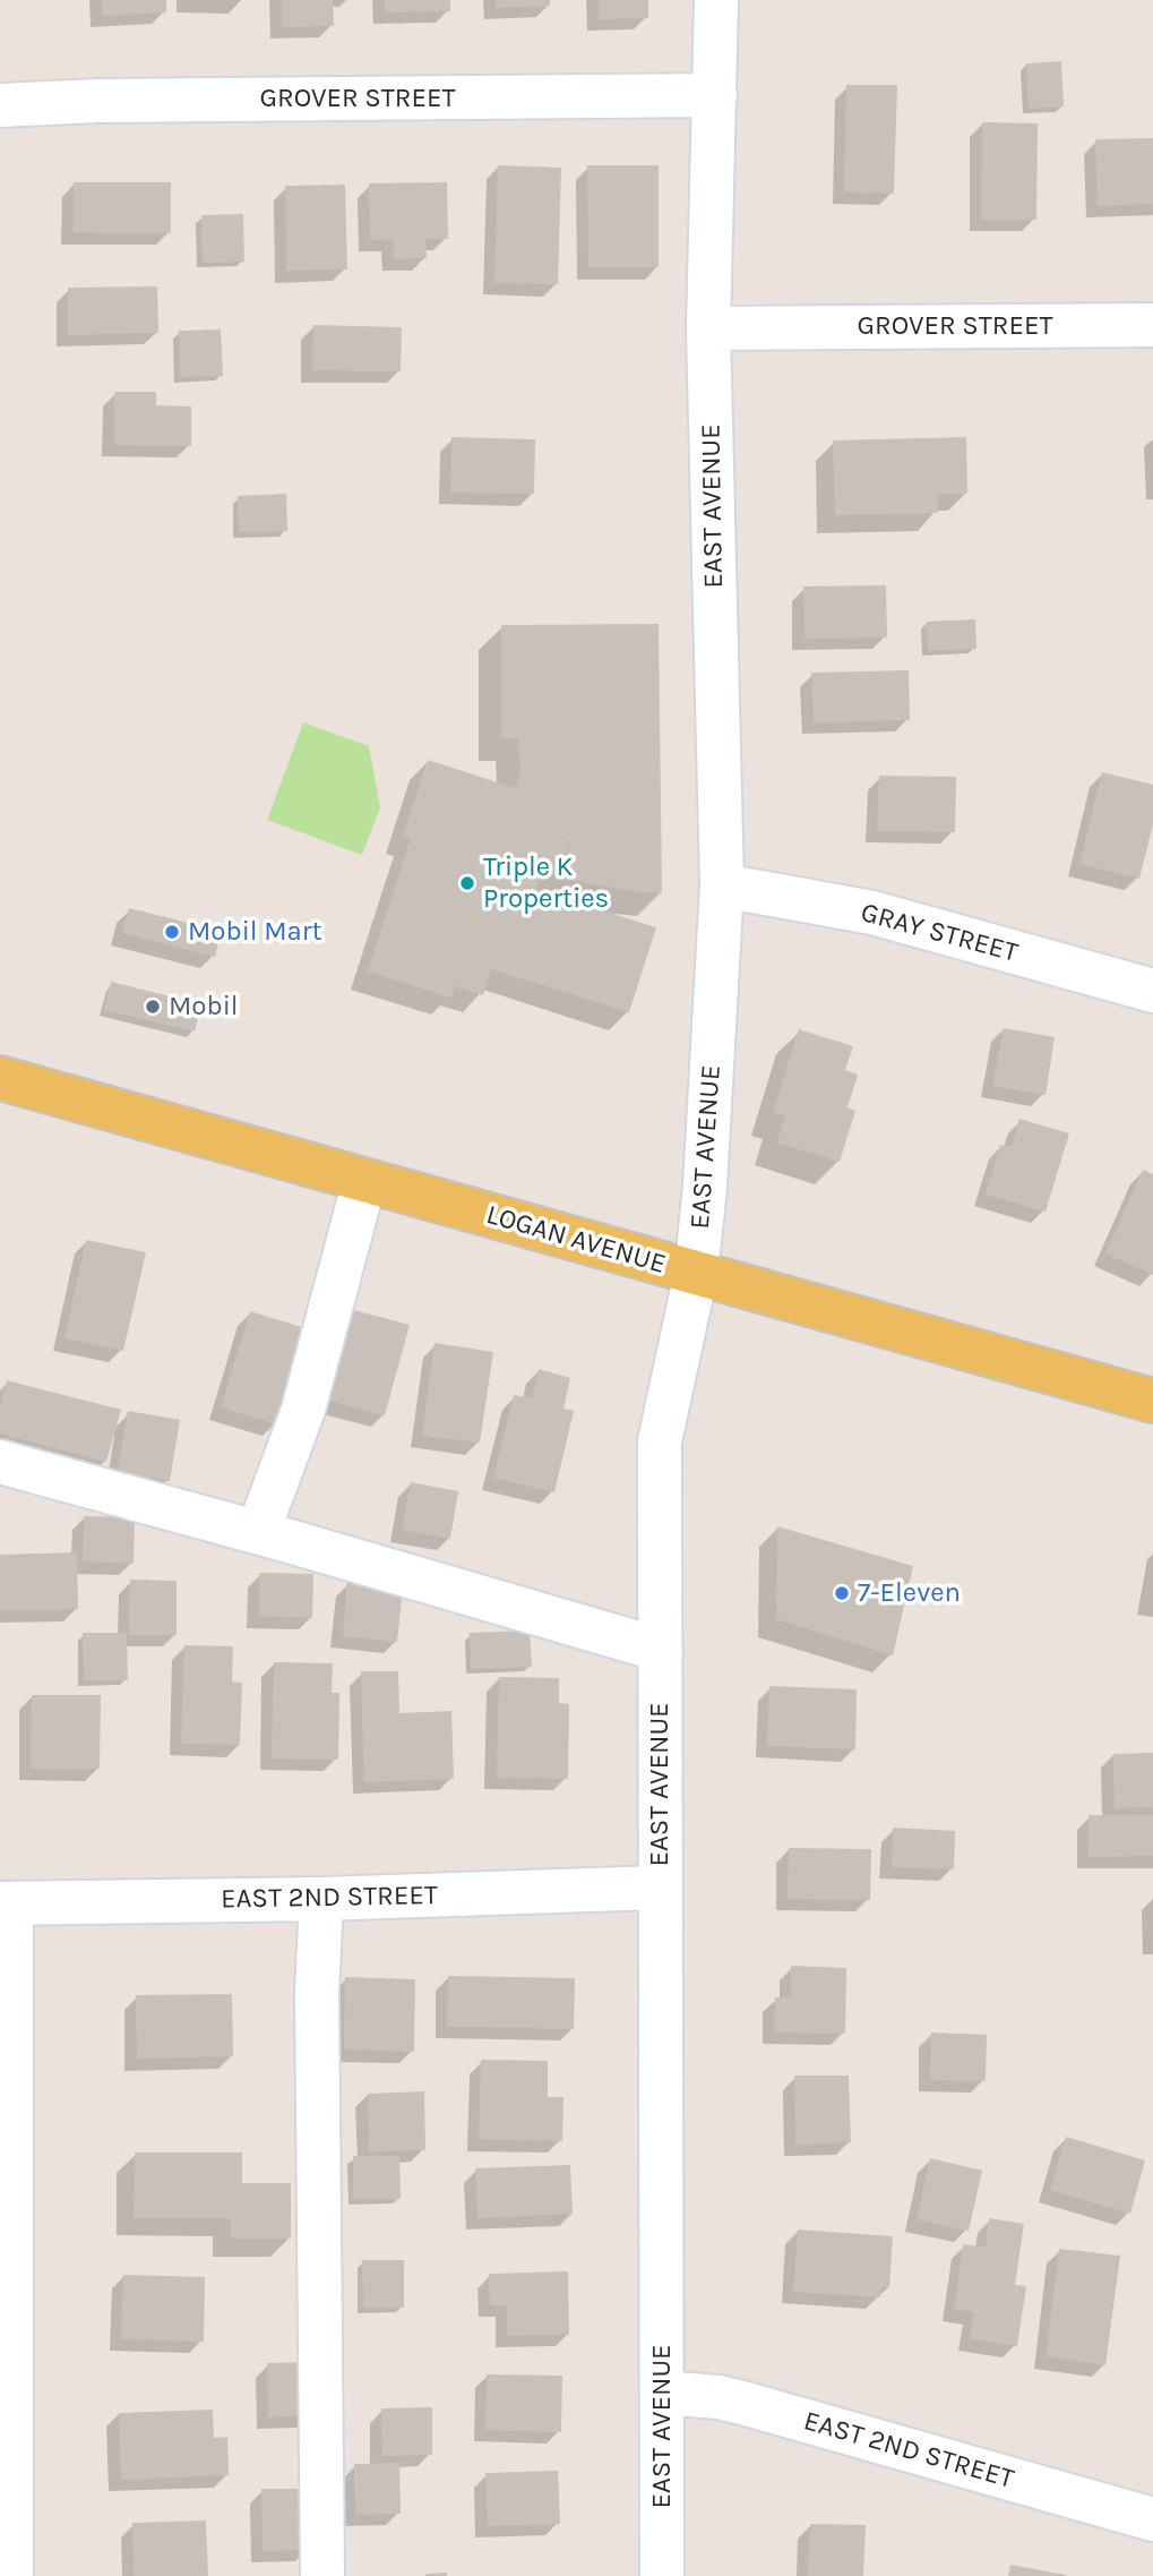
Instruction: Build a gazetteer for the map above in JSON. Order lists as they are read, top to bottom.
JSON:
{
  "streets": {
    "main road": ["LOGAN AVENUE"],
    "street": [
      "GROVER STREET",
      "EAST AVENUE",
      "GRAY STREET",
      "EAST 2ND STREET"
    ]
  },
  "crossings": [
    ["GROVER STREET", "EAST AVENUE"],
    ["EAST AVENUE", "GRAY STREET"],
    ["EAST AVENUE", "LOGAN AVENUE"],
    ["EAST AVENUE", "EAST 2ND STREET"]
  ],
  "places": [
    "Triple K Properties",
    "Mobil Mart",
    "Mobil",
    "7-Eleven"
  ]
}
